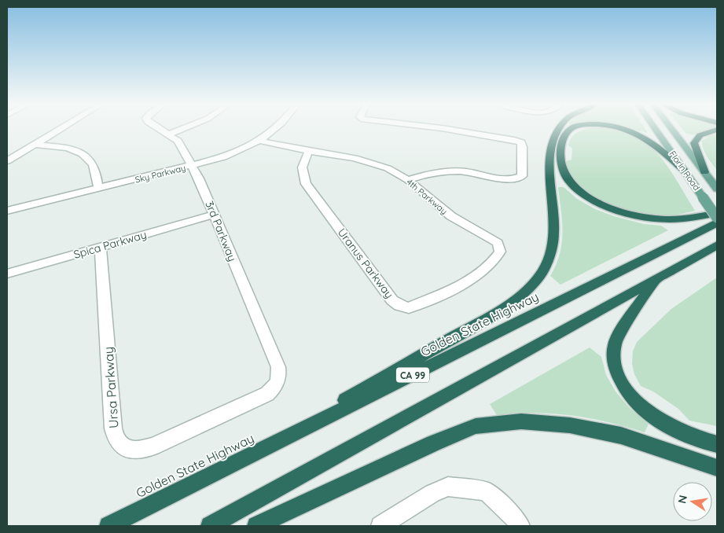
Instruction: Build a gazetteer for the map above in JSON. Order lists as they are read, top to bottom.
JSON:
{
  "streets": {
    "highway": ["Golden State Highway", "CA 99"],
    "main road": ["Florin Road"],
    "street": [
      "Sky Parkway",
      "4th Parkway",
      "3rd Parkway",
      "Spica Parkway",
      "Uranus Parkway",
      "Ursa Parkway"
    ]
  },
  "crossings": [
    ["Sky Parkway", "4th Parkway"],
    ["Sky Parkway", "3rd Parkway"],
    ["4th Parkway", "Uranus Parkway"],
    ["3rd Parkway", "Spica Parkway"],
    ["3rd Parkway", "Ursa Parkway"],
    ["Spica Parkway", "Ursa Parkway"]
  ],
  "north": "left"
}
